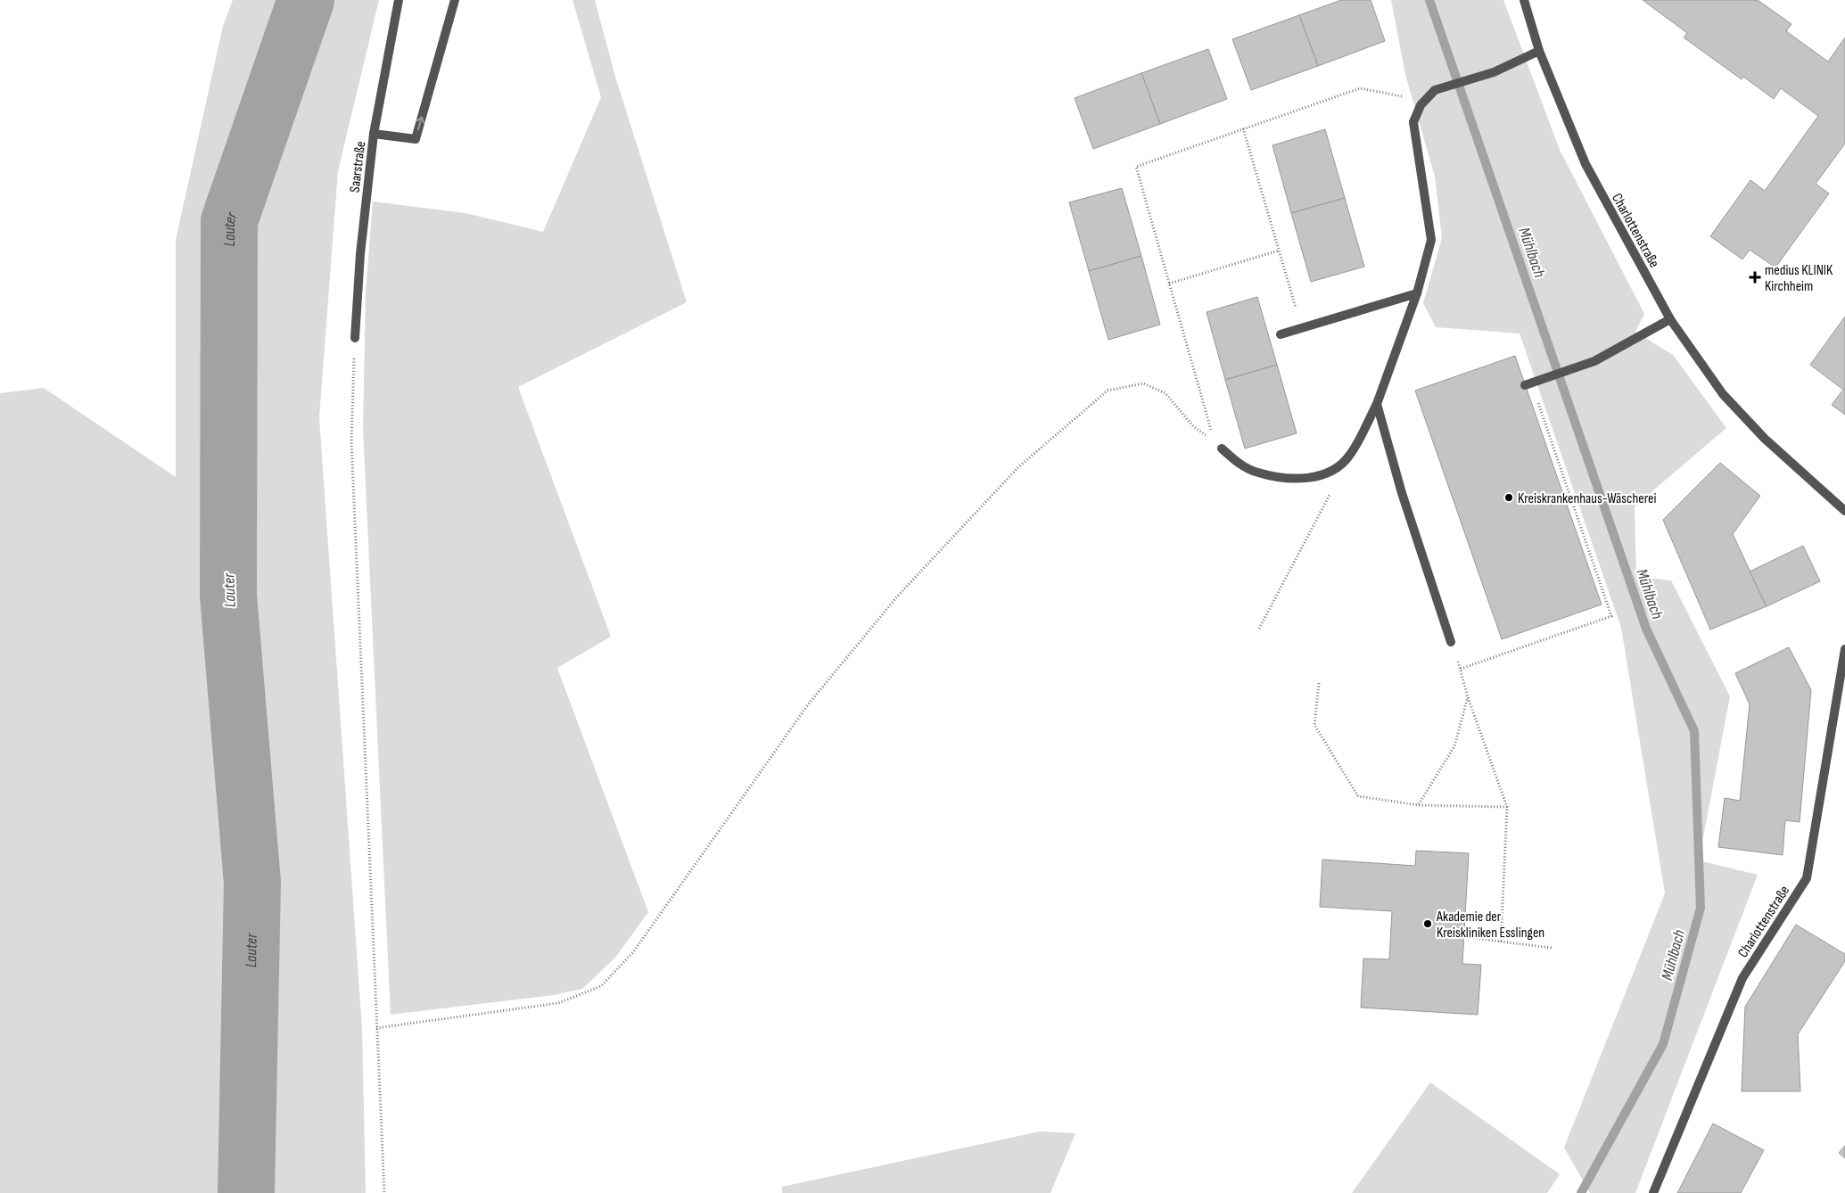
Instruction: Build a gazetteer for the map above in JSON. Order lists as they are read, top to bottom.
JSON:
{
  "streets": {
    "street": ["Saarstraße", "Charlottenstraße"]
  },
  "water": ["Lauter", "Mühlbach"],
  "places": {
    "health": ["medius KLINIK Kirchheim"],
    "other": ["Kreiskrankenhaus-Wäscherei", "Akademie der Kreiskliniken Esslingen"]
  }
}
